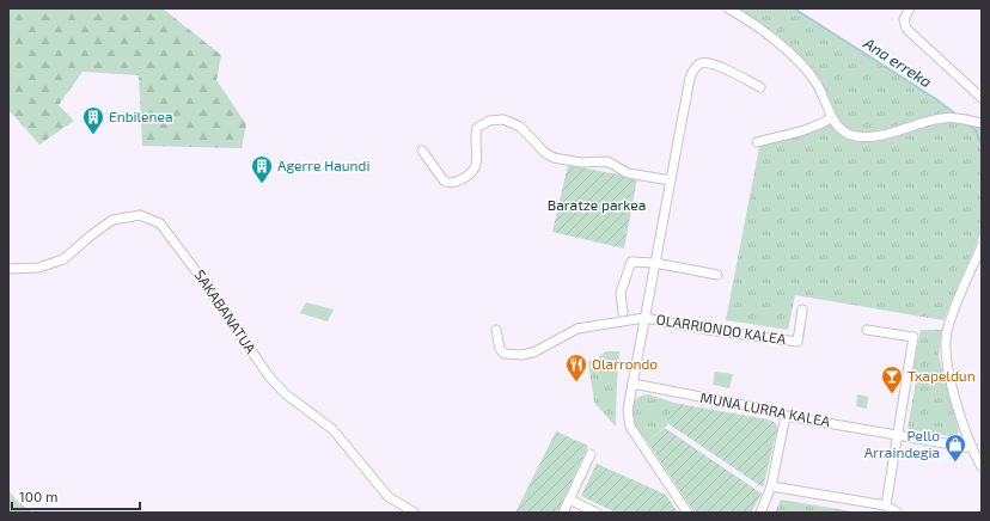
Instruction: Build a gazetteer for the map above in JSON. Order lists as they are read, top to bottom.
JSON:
{
  "streets": {
    "street": ["SAKABANATUA", "OLARRIONDO KALEA", "MUNA LURRA KALEA"]
  },
  "crossings": [
    ["OLARRIONDO KALEA", "MUNA LURRA KALEA"]
  ],
  "water": ["Ana erreka"],
  "parks": ["Baratze parkea"],
  "places": {
    "building": ["Enbilenea", "Agerre Haundi"],
    "restaurant": ["Olarrondo"],
    "bar": ["Txapeldun"],
    "shop": ["Pello Arraindegia"]
  },
  "scale_bar": "100 m"
}
